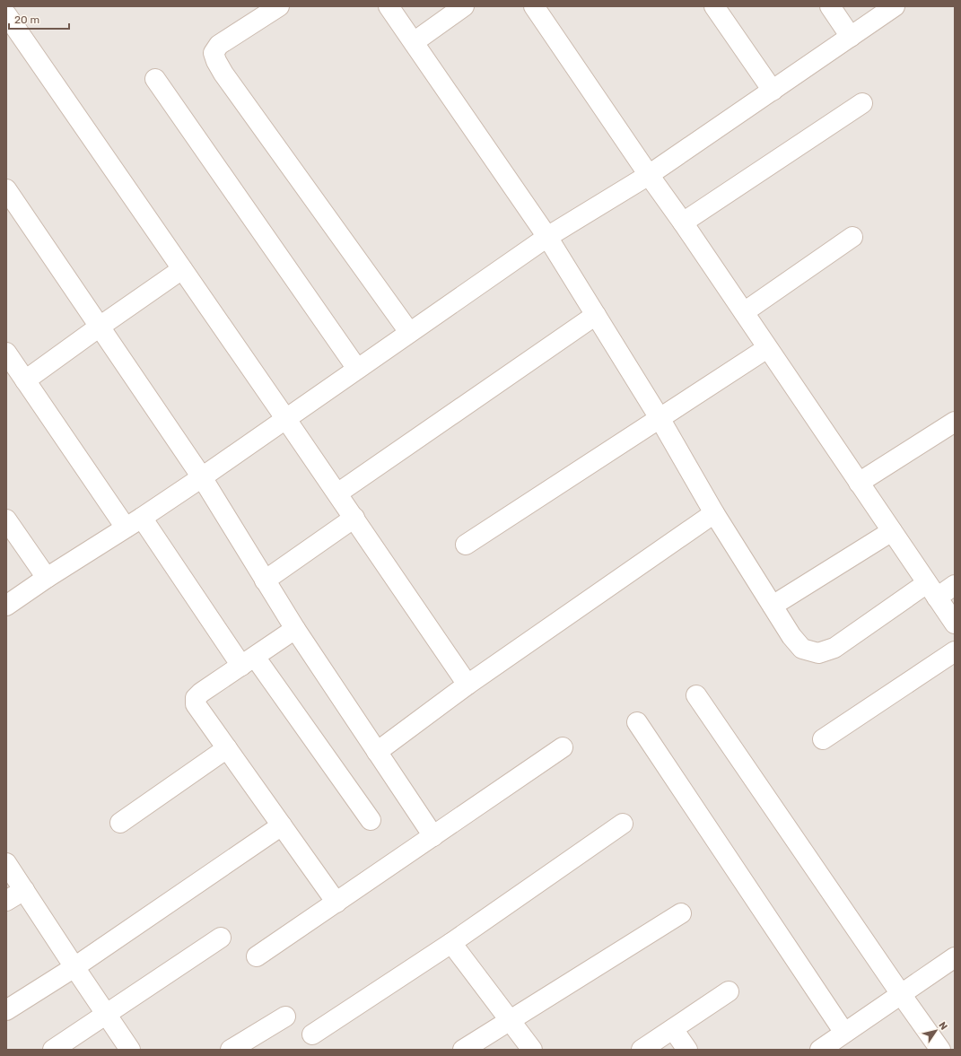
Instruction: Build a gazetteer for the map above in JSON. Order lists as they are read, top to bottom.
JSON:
{
  "scale_bar": "20 m",
  "north": "top right"
}
